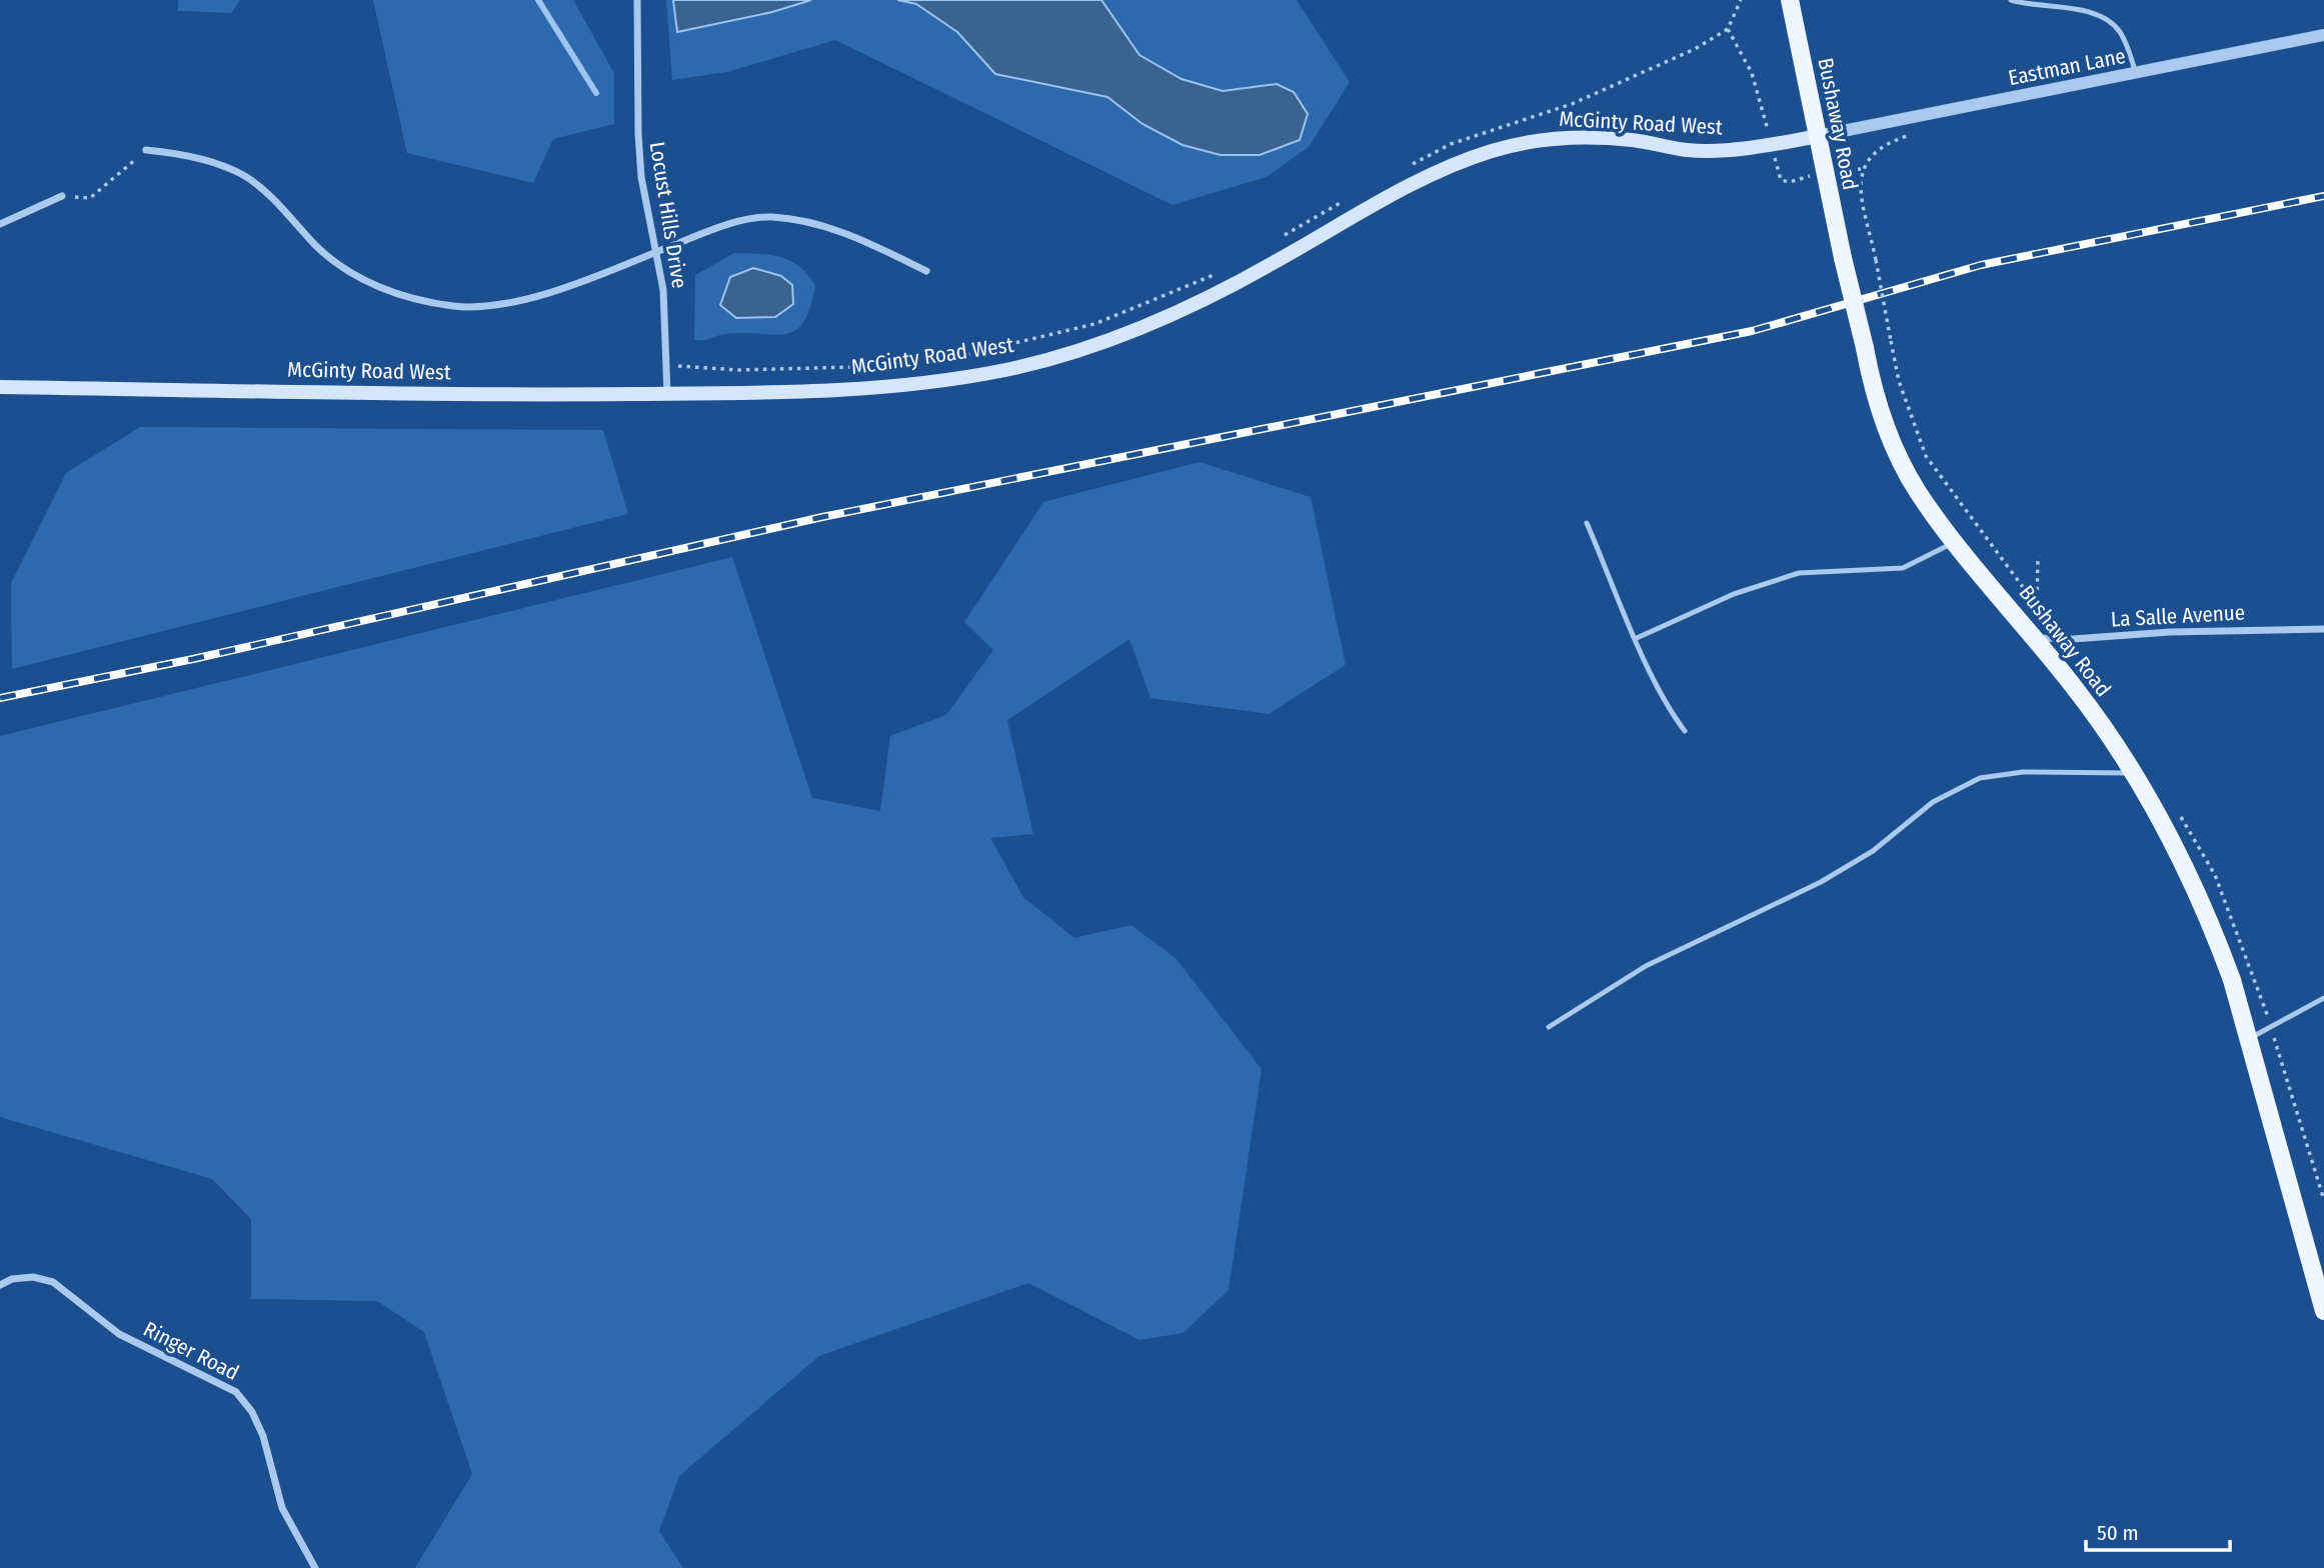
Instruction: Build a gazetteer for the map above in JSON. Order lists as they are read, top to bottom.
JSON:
{
  "streets": {
    "main road": ["McGinty Road West", "Bushaway Road"],
    "street": [
      "Eastman Lane",
      "Locust Hills Drive",
      "La Salle Avenue",
      "Ringer Road"
    ]
  },
  "crossings": [
    ["Eastman Lane", "McGinty Road West"],
    ["Eastman Lane", "Bushaway Road"],
    ["McGinty Road West", "Bushaway Road"],
    ["McGinty Road West", "Locust Hills Drive"],
    ["Bushaway Road", "La Salle Avenue"]
  ],
  "scale_bar": "50 m"
}
